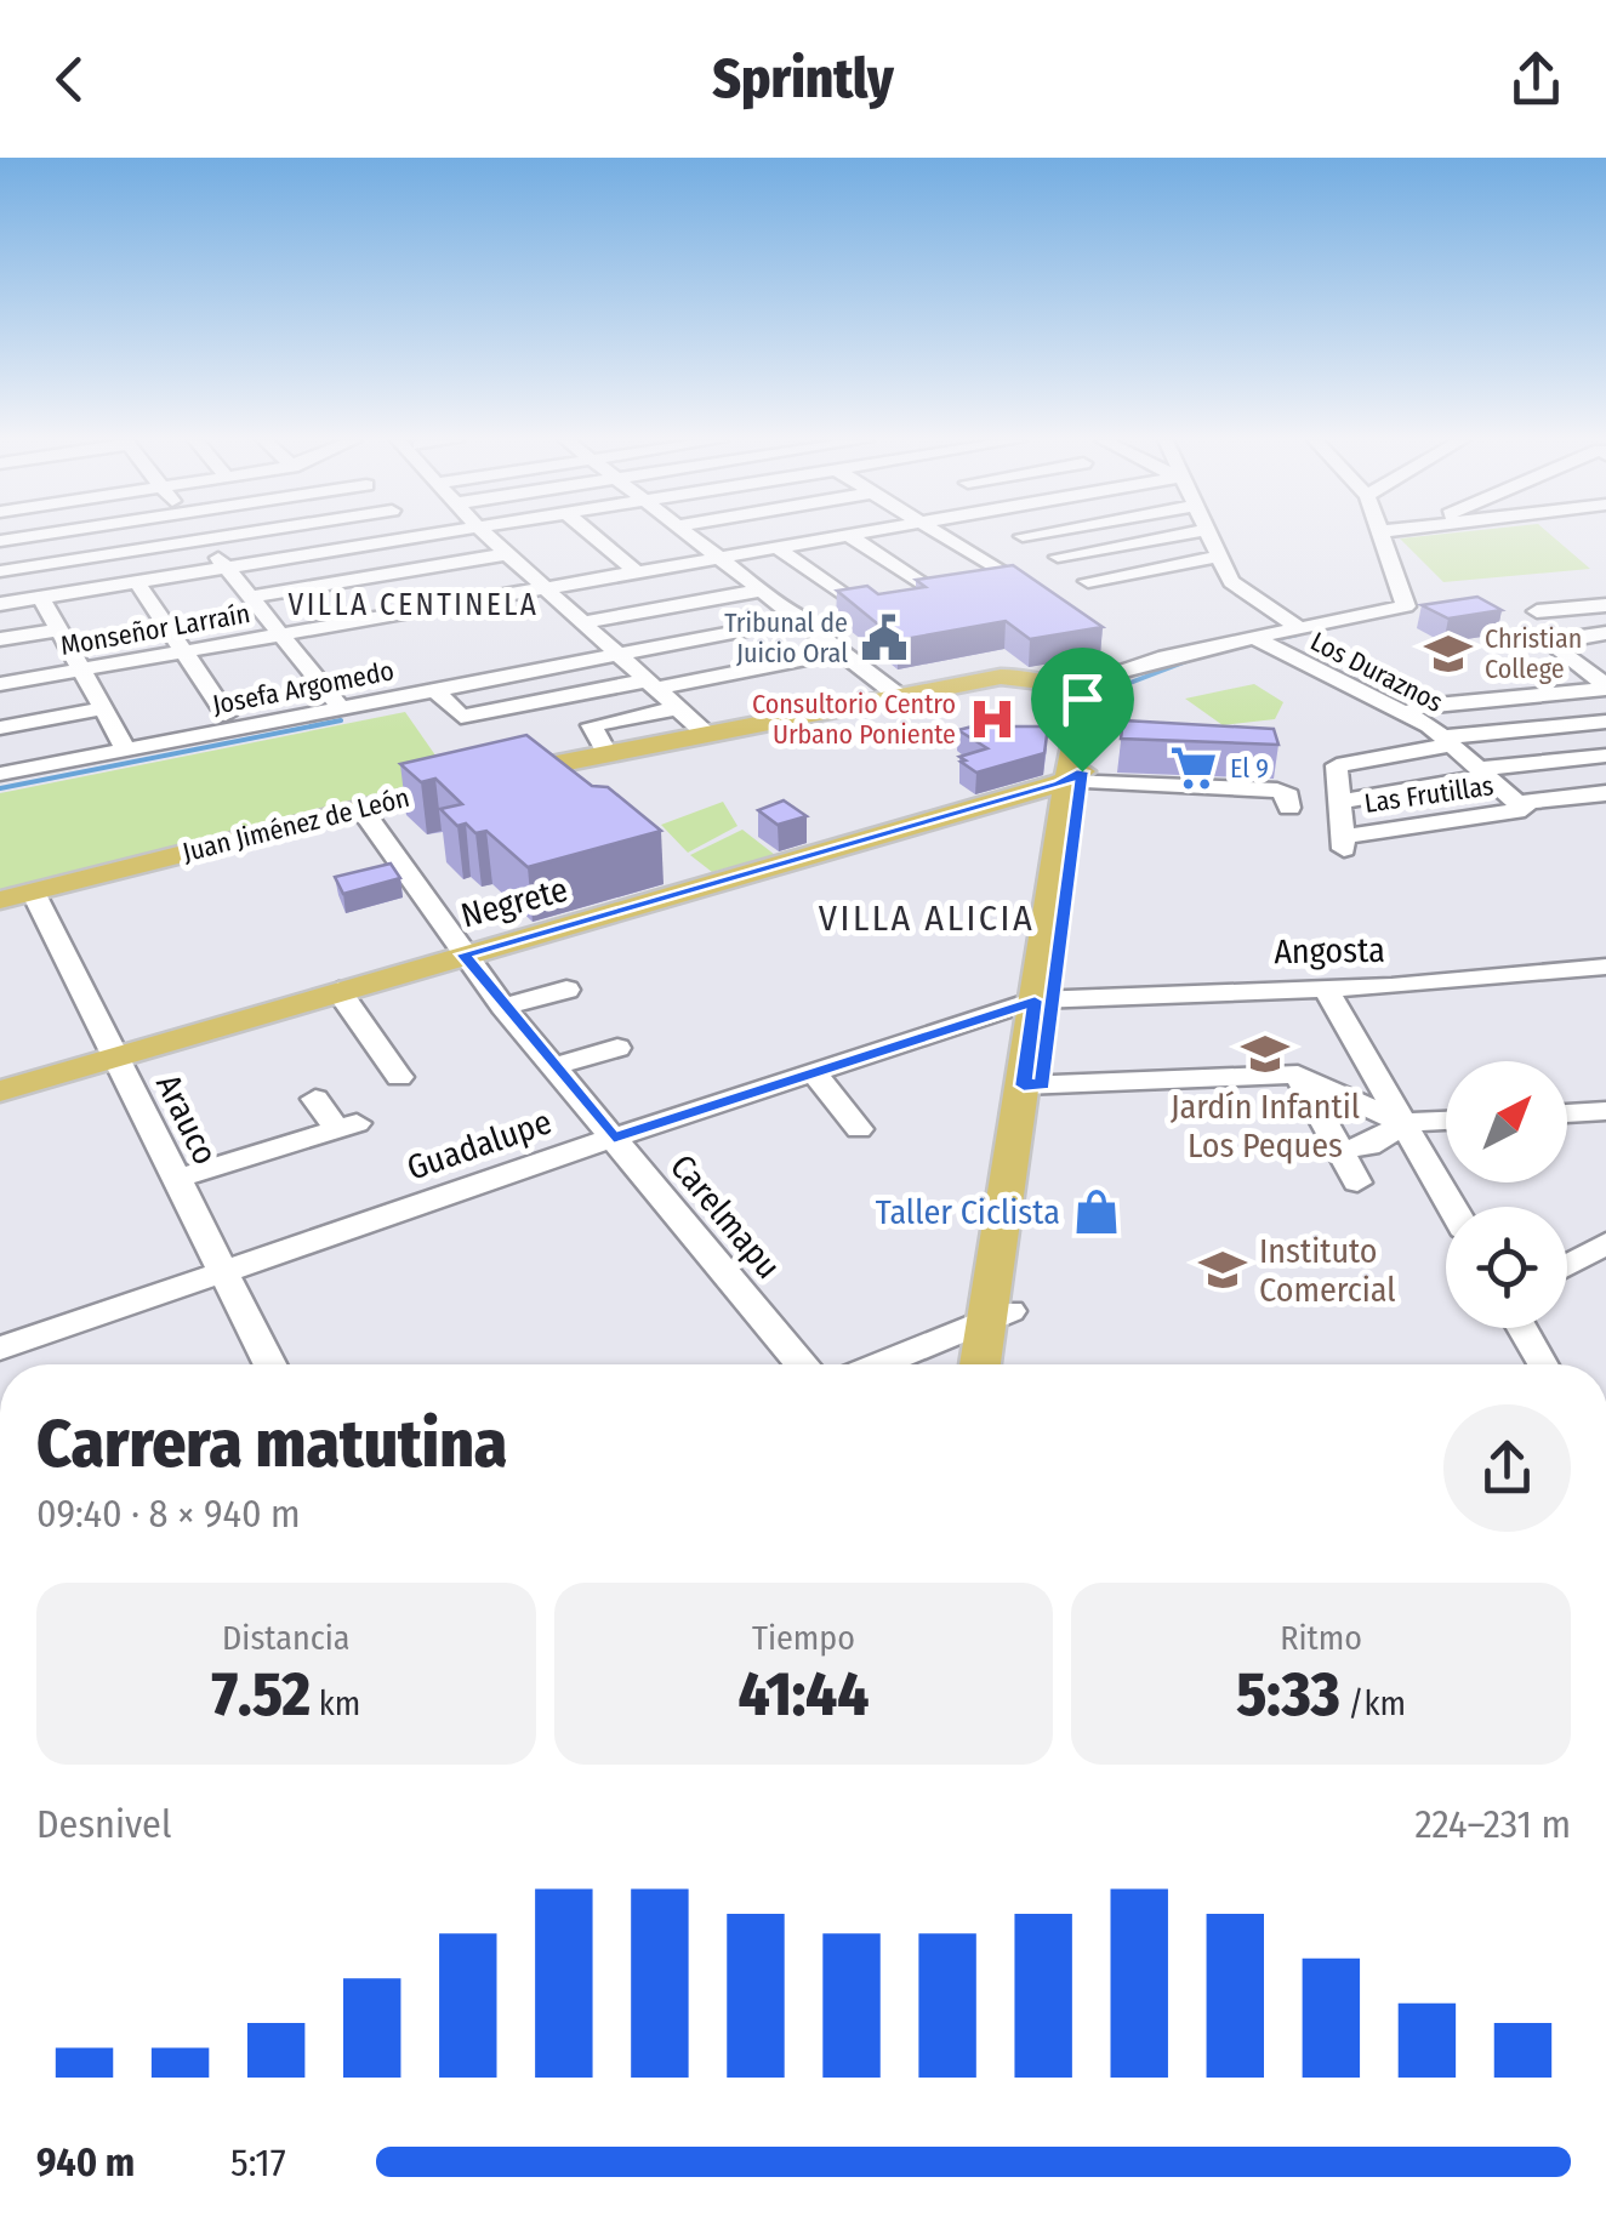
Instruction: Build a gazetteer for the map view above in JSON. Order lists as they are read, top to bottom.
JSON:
{
  "streets": {
    "main road": ["Juan Jiménez de León", "Negrete"],
    "street": [
      "Monseñor Larraín",
      "Los Duraznos",
      "Josefa Argomedo",
      "Las Frutillas",
      "Angosta",
      "Arauco",
      "Guadalupe",
      "Carelmapu"
    ]
  },
  "crossings": [
    ["Monseñor Larraín", "Josefa Argomedo"],
    ["Los Duraznos", "Las Frutillas"],
    ["Juan Jiménez de León", "Arauco"],
    ["Juan Jiménez de León", "Carelmapu"],
    ["Negrete", "Arauco"],
    ["Negrete", "Carelmapu"],
    ["Angosta", "Guadalupe"],
    ["Arauco", "Guadalupe"],
    ["Guadalupe", "Carelmapu"]
  ],
  "districts": ["VILLA CENTINELA", "VILLA ALICIA"],
  "places": {
    "public building": ["Tribunal de Juicio Oral"],
    "school or university": ["Christian College", "Jardín Infantil Los Peques", "Instituto Comercial"],
    "hospital": ["Consultorio Centro Urbano Poniente"],
    "supermarket": ["El 9"],
    "shop": ["Taller Ciclista"]
  },
  "north": "top right",
  "page": {
    "header": "Sprintly",
    "heading": ["Carrera matutina", "09:40 · 8 × 940 m"],
    "stats": [
      ["Distancia", "7.52 km"],
      ["Tiempo", "41:44"],
      ["Ritmo", "5:33 /km"]
    ],
    "chart": ["Desnivel", "224–231 m"],
    "list": [
      {
        "name": "940 m",
        "note": "5:17"
      }
    ]
  }
}
